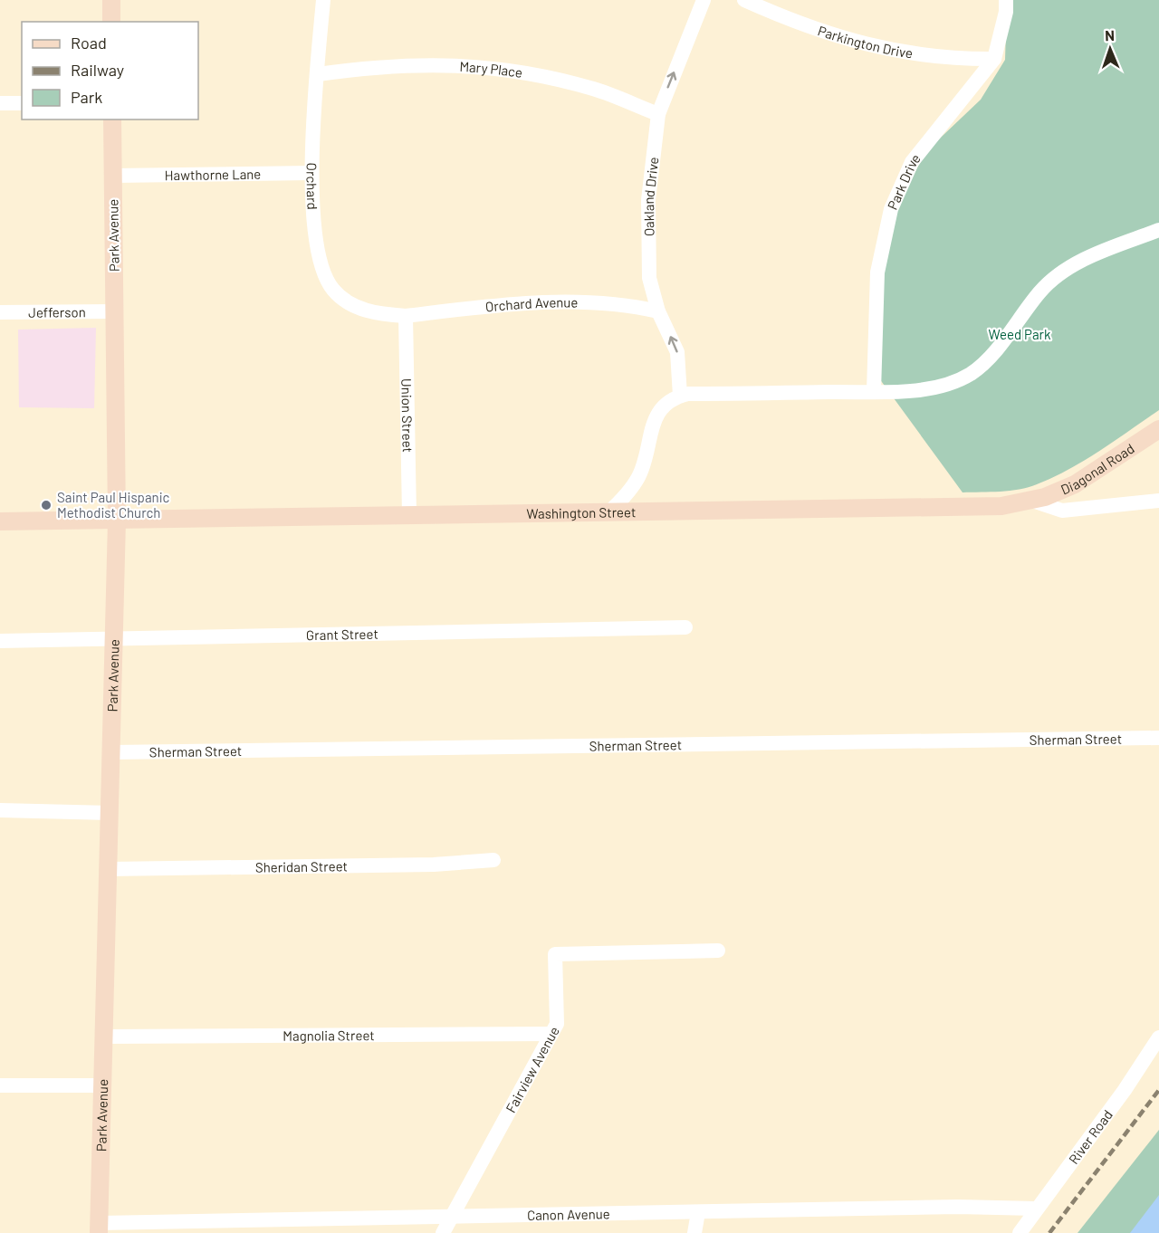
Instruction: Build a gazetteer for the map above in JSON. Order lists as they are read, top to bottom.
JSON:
{
  "streets": {
    "main road": ["Park Avenue", "Diagonal Road", "Washington Street"],
    "street": [
      "Parkington Drive",
      "Mary Place",
      "Hawthorne Lane",
      "Park Drive",
      "Orchard",
      "Oakland Drive",
      "Orchard Avenue",
      "Jefferson",
      "Union Street",
      "Grant Street",
      "Sherman Street",
      "Sheridan Street",
      "Magnolia Street",
      "Fairview Avenue",
      "River Road",
      "Canon Avenue"
    ]
  },
  "crossings": [
    ["Parkington Drive", "Park Drive"],
    ["Mary Place", "Orchard"],
    ["Mary Place", "Oakland Drive"],
    ["Hawthorne Lane", "Orchard"],
    ["Hawthorne Lane", "Park Avenue"],
    ["Orchard", "Orchard Avenue"],
    ["Orchard", "Union Street"],
    ["Oakland Drive", "Orchard Avenue"],
    ["Park Avenue", "Jefferson"],
    ["Park Avenue", "Washington Street"],
    ["Park Avenue", "Grant Street"],
    ["Park Avenue", "Sherman Street"],
    ["Park Avenue", "Sheridan Street"],
    ["Park Avenue", "Magnolia Street"],
    ["Park Avenue", "Canon Avenue"],
    ["Orchard Avenue", "Union Street"],
    ["Union Street", "Washington Street"],
    ["Diagonal Road", "Washington Street"],
    ["Magnolia Street", "Fairview Avenue"],
    ["Fairview Avenue", "Canon Avenue"],
    ["River Road", "Canon Avenue"]
  ],
  "one_way": ["Oakland Drive"],
  "parks": ["Weed Park"],
  "places": ["Saint Paul Hispanic Methodist Church"],
  "legend": ["Road", "Railway", "Park"],
  "north": "top"
}
